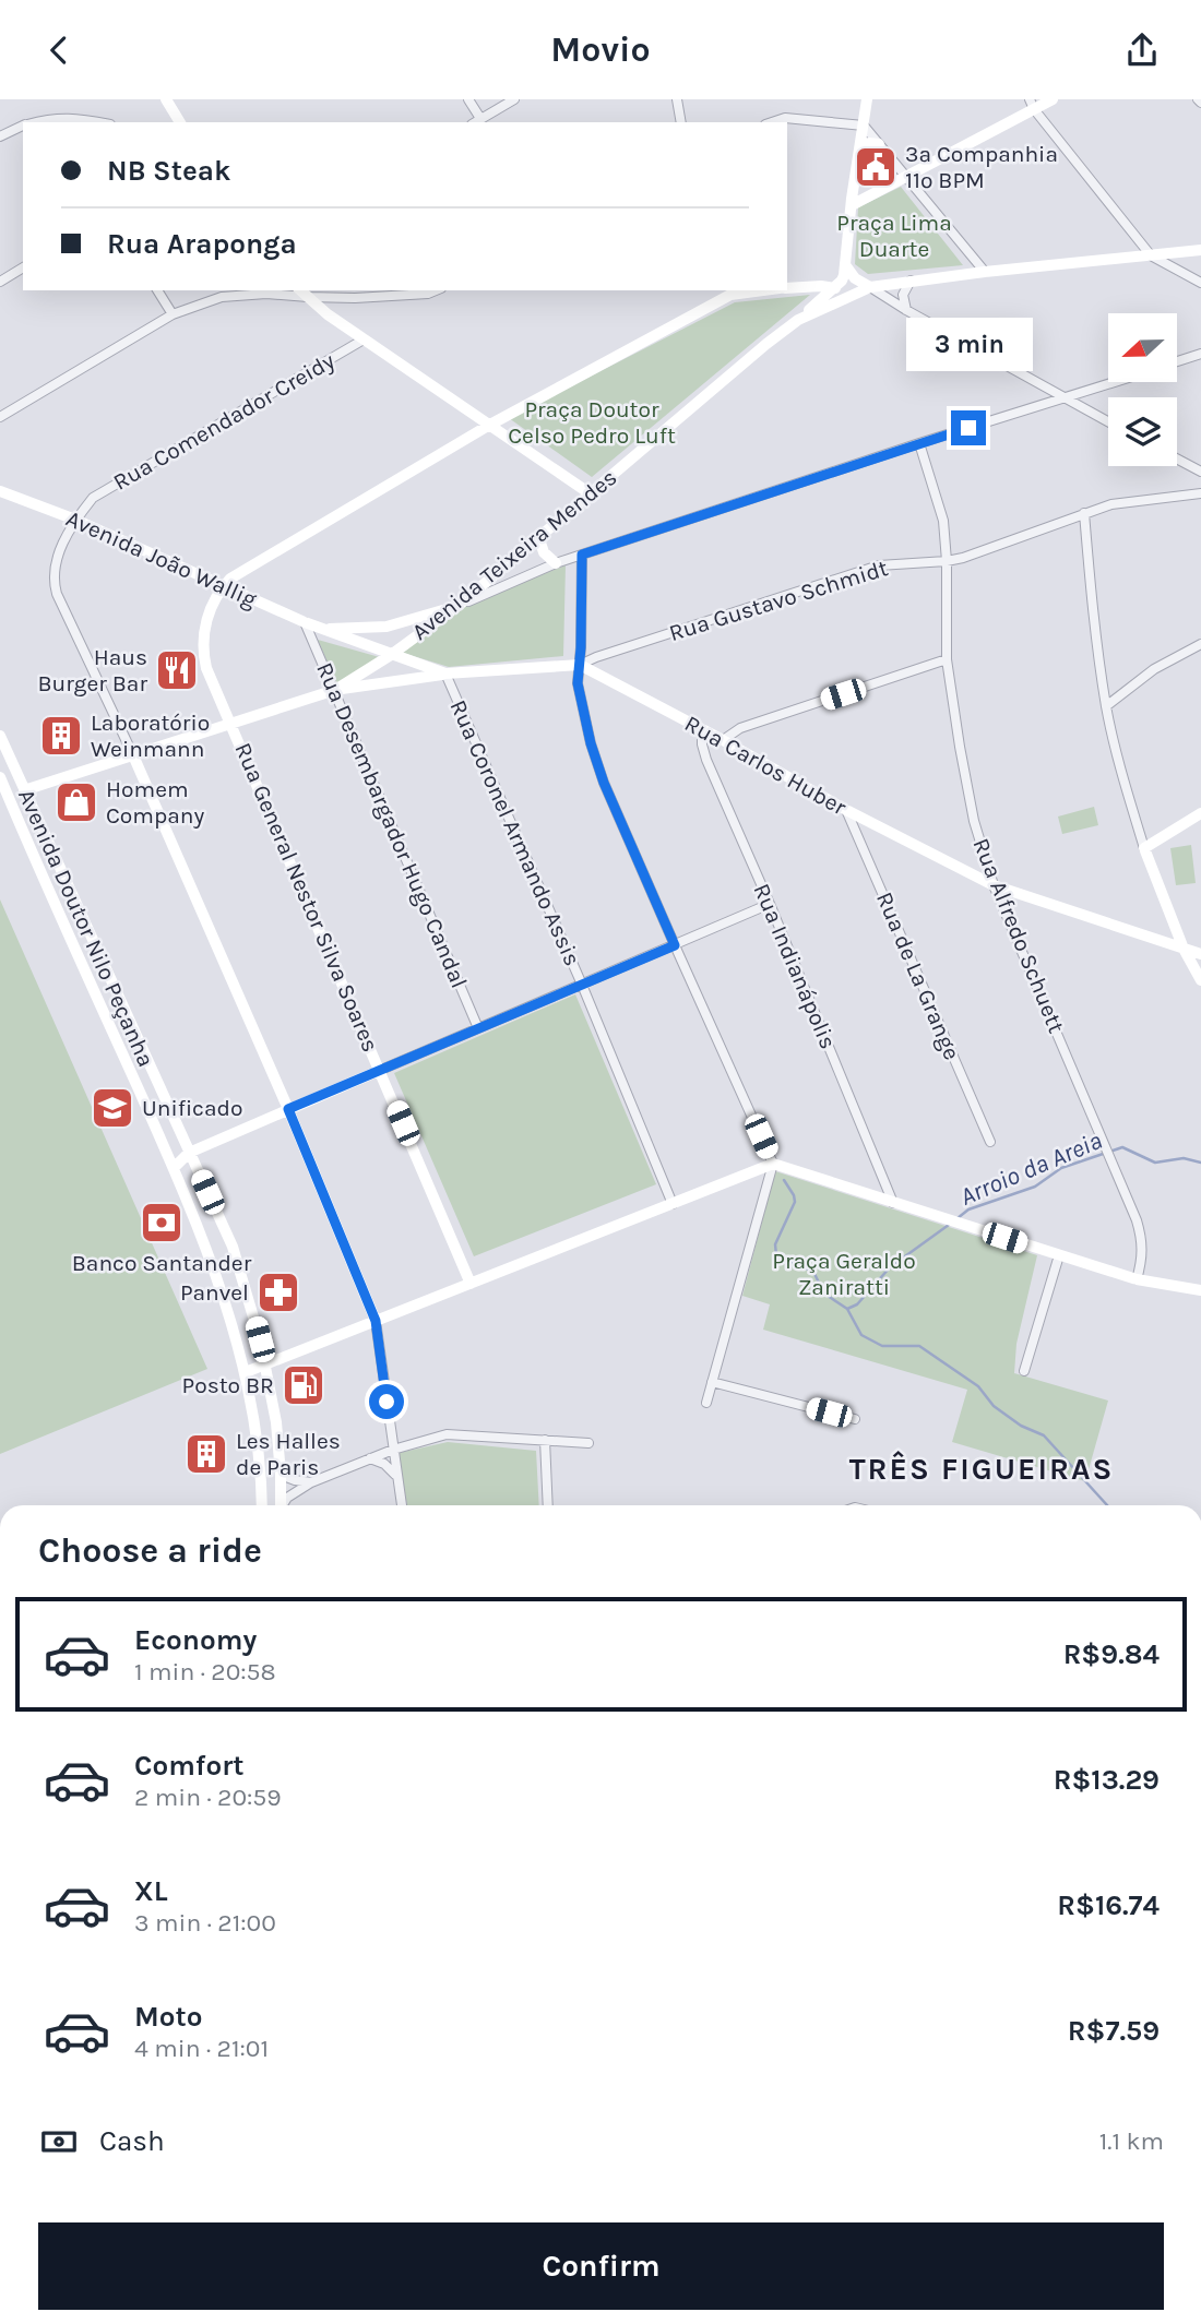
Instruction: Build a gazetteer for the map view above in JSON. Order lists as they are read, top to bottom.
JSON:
{
  "streets": {
    "street": [
      "Rua Comendador Creidy",
      "Avenida Teixeira Mendes",
      "Avenida João Wallig",
      "Rua Gustavo Schmidt",
      "Rua Carlos Huber",
      "Rua Desembargador Hugo Candal",
      "Rua Coronel Armando Assis",
      "Rua General Nestor Silva Soares",
      "Avenida Doutor Nilo Peçanha",
      "Rua Alfredo Schuett",
      "Rua Indianápolis",
      "Rua de La Grange"
    ]
  },
  "crossings": [
    ["Rua Comendador Creidy", "Avenida Teixeira Mendes"],
    ["Rua Comendador Creidy", "Avenida João Wallig"],
    ["Avenida Teixeira Mendes", "Rua Desembargador Hugo Candal"],
    ["Avenida Teixeira Mendes", "Rua General Nestor Silva Soares"],
    ["Avenida Teixeira Mendes", "Avenida Doutor Nilo Peçanha"],
    ["Avenida João Wallig", "Rua Desembargador Hugo Candal"],
    ["Avenida João Wallig", "Rua General Nestor Silva Soares"],
    ["Rua Gustavo Schmidt", "Rua Carlos Huber"],
    ["Rua Gustavo Schmidt", "Rua Alfredo Schuett"],
    ["Rua Carlos Huber", "Rua Alfredo Schuett"],
    ["Rua Carlos Huber", "Rua Indianápolis"],
    ["Rua Carlos Huber", "Rua de La Grange"]
  ],
  "districts": ["TRÊS FIGUEIRAS"],
  "water": ["Arroio da Areia"],
  "parks": ["Praça Lima Duarte", "Praça Doutor Celso Pedro Luft", "Praça Geraldo Zaniratti"],
  "places": {
    "public building": ["3ª Companhia 11º BPM"],
    "restaurant": ["Haus Burger Bar"],
    "building": ["Laboratório Weinmann", "Les Halles de Paris"],
    "shop": ["Homem Company"],
    "school or university": ["Unificado"],
    "bank": ["Banco Santander"],
    "pharmacy": ["Panvel"],
    "fuel station": ["Posto BR"]
  },
  "north": "left",
  "page": {
    "header": "Movio",
    "banner": ["NB Steak", "Rua Araponga"],
    "bubble": "3 min",
    "heading": "Choose a ride",
    "list": [
      {
        "name": "Economy",
        "note": "1 min · 20:58",
        "value": "R$9.84"
      },
      {
        "name": "Comfort",
        "note": "2 min · 20:59",
        "value": "R$13.29"
      },
      {
        "name": "XL",
        "note": "3 min · 21:00",
        "value": "R$16.74"
      },
      {
        "name": "Moto",
        "note": "4 min · 21:01",
        "value": "R$7.59"
      }
    ],
    "pay": ["Cash", "1.1 km"],
    "buttons": "Confirm"
  }
}
